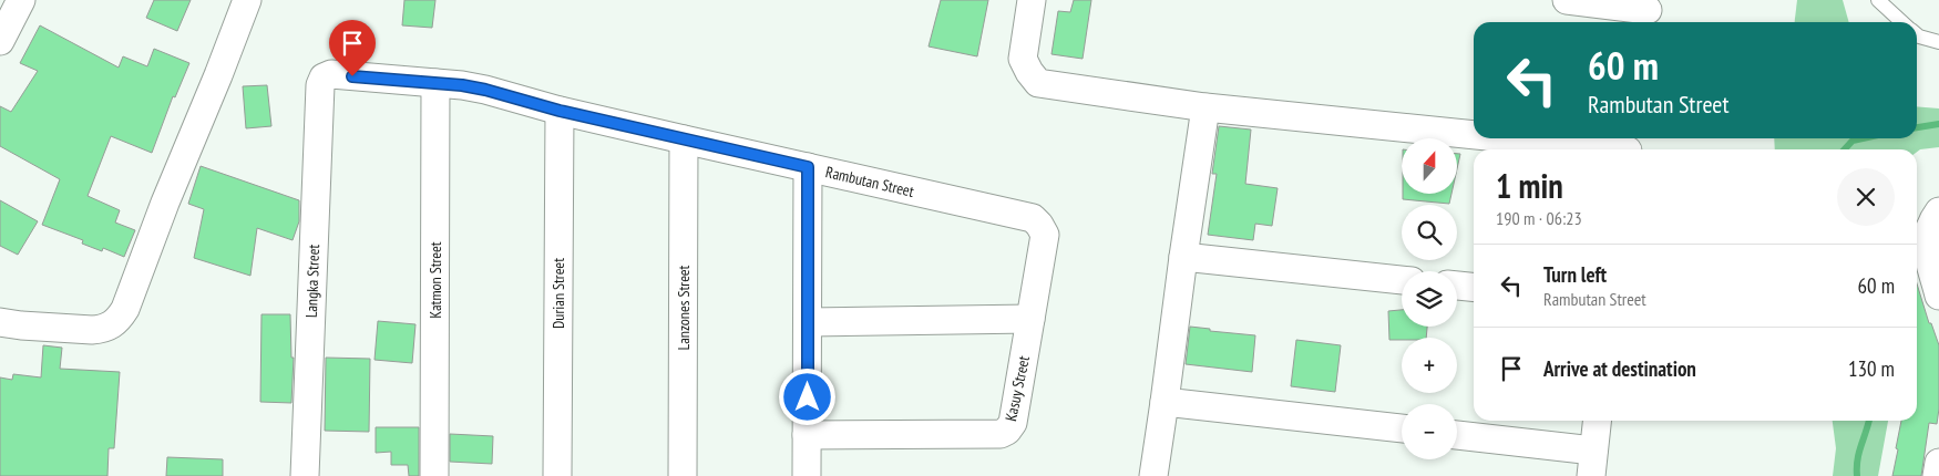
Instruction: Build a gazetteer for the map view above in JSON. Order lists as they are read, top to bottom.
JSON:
{
  "streets": {
    "street": [
      "Rambutan Street",
      "Katmon Street",
      "Langka Street",
      "Durian Street",
      "Lanzones Street",
      "Kasuy Street"
    ]
  },
  "crossings": [
    ["Rambutan Street", "Katmon Street"],
    ["Rambutan Street", "Langka Street"],
    ["Rambutan Street", "Durian Street"],
    ["Rambutan Street", "Lanzones Street"],
    ["Rambutan Street", "Kasuy Street"]
  ],
  "north": "top",
  "page": {
    "turn": ["60 m", "Rambutan Street"],
    "map_buttons": ["+", "−"],
    "heading": ["1 min", "190 m · 06:23"],
    "list": [
      {
        "name": "Turn left",
        "note": "Rambutan Street",
        "value": "60 m"
      },
      {
        "name": "Arrive at destination",
        "value": "130 m"
      }
    ]
  }
}
